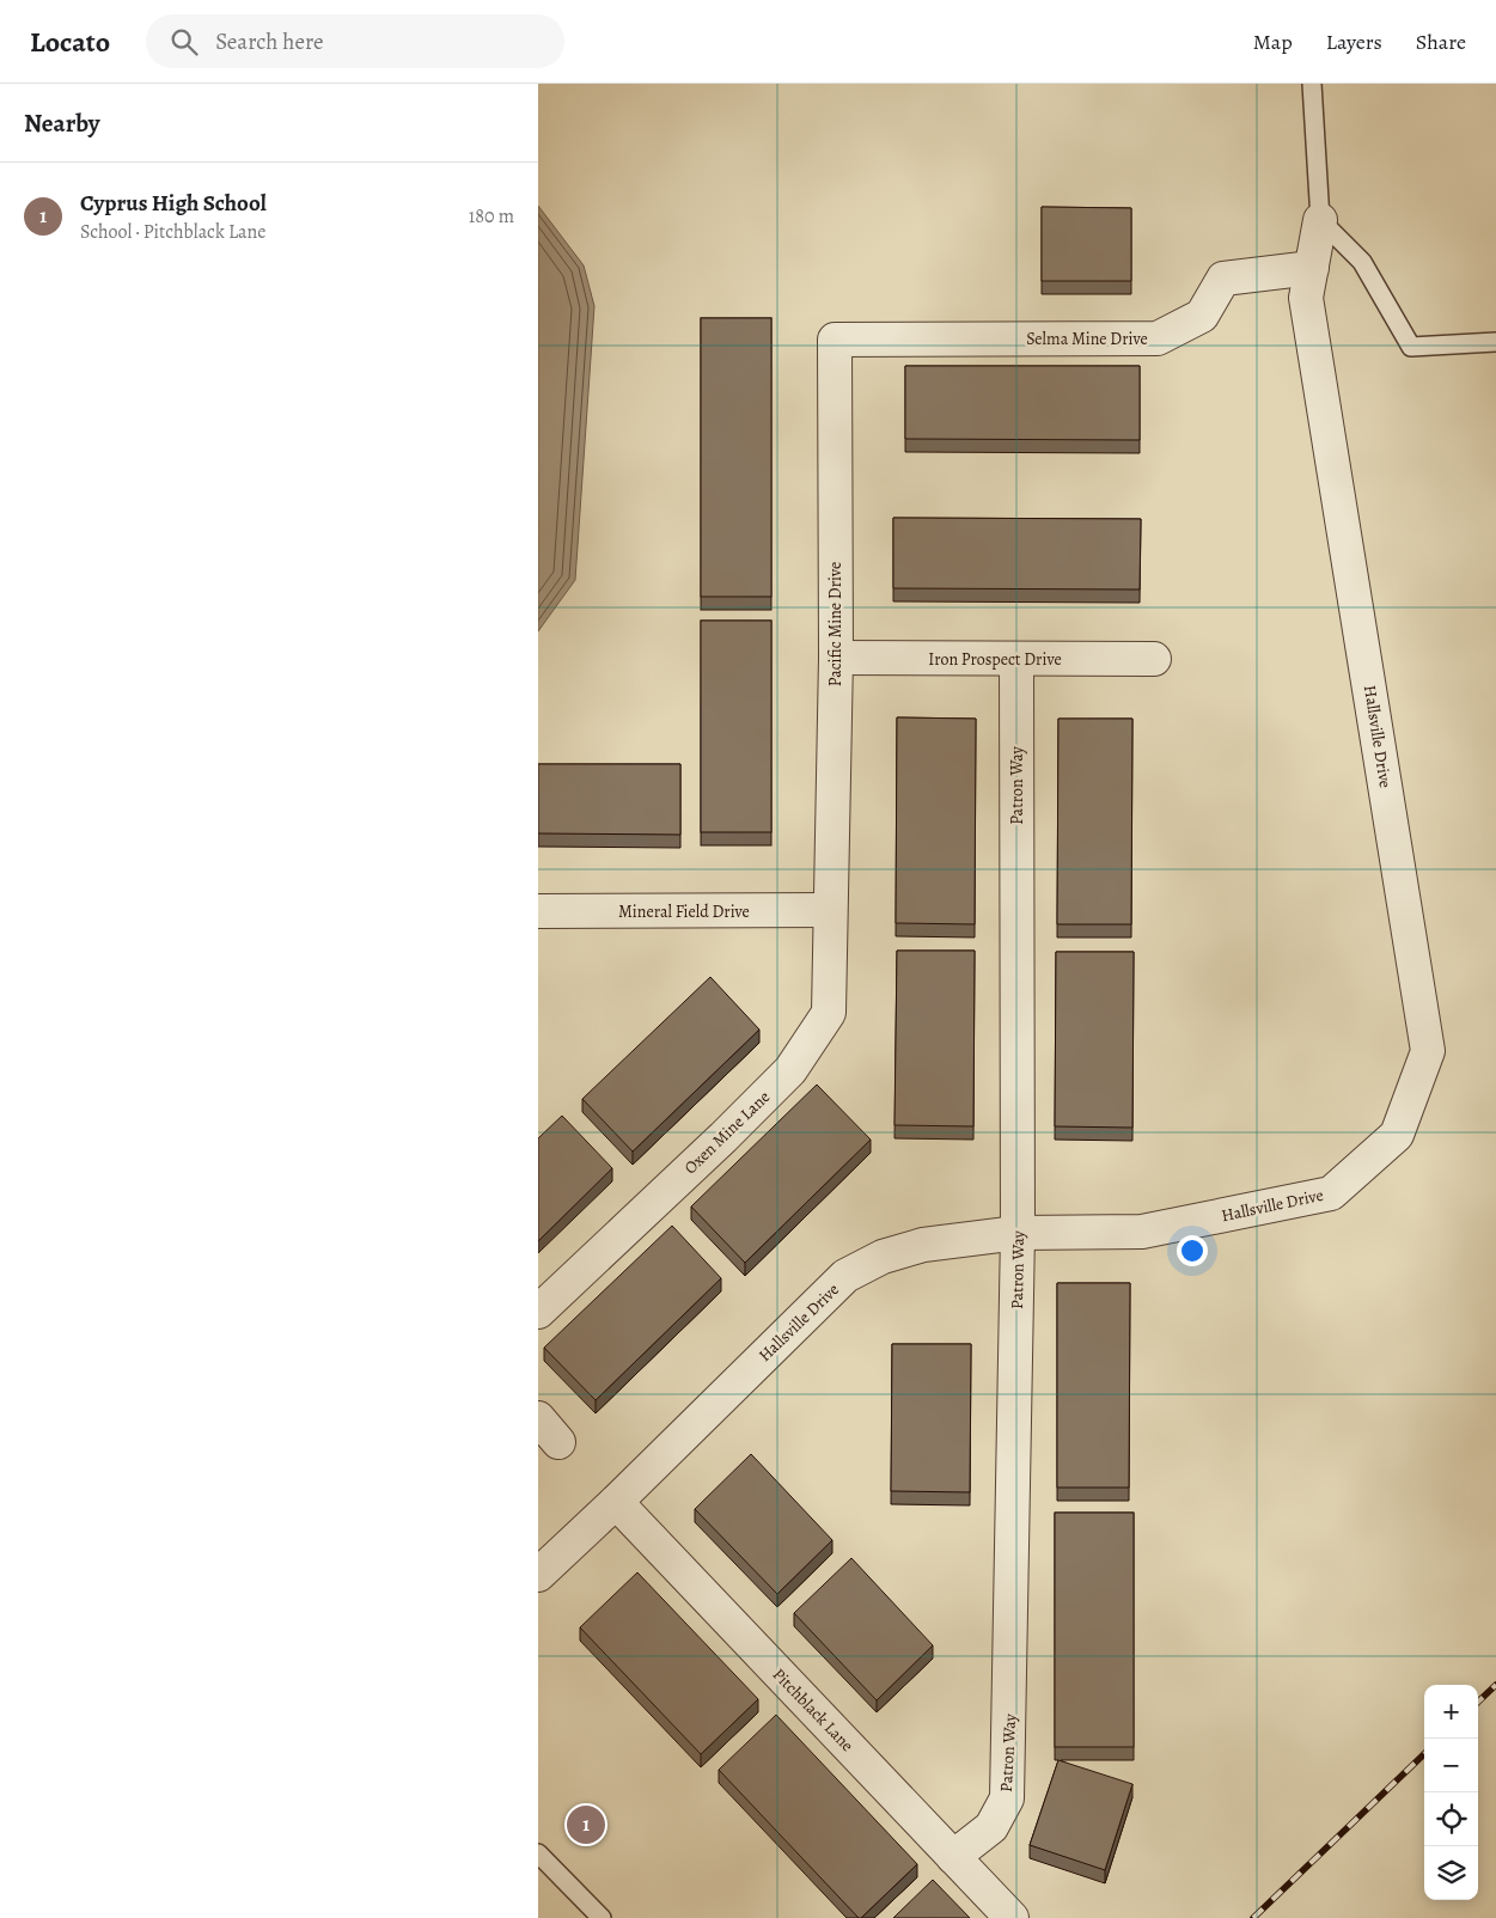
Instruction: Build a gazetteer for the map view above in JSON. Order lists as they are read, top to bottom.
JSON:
{
  "streets": {
    "street": [
      "Selma Mine Drive",
      "Pacific Mine Drive",
      "Iron Prospect Drive",
      "Hallsville Drive",
      "Patron Way",
      "Mineral Field Drive",
      "Oxen Mine Lane",
      "Pitchblack Lane"
    ]
  },
  "crossings": [
    ["Selma Mine Drive", "Pacific Mine Drive"],
    ["Selma Mine Drive", "Hallsville Drive"],
    ["Pacific Mine Drive", "Iron Prospect Drive"],
    ["Pacific Mine Drive", "Mineral Field Drive"],
    ["Pacific Mine Drive", "Oxen Mine Lane"],
    ["Iron Prospect Drive", "Patron Way"],
    ["Hallsville Drive", "Patron Way"],
    ["Hallsville Drive", "Pitchblack Lane"],
    ["Patron Way", "Pitchblack Lane"],
    ["Mineral Field Drive", "Oxen Mine Lane"]
  ],
  "page": {
    "header": "Locato",
    "search": "Search here",
    "nav": ["Map", "Layers", "Share"],
    "heading": "Nearby",
    "list": [
      {
        "mark": "1",
        "name": "Cyprus High School",
        "note": "School · Pitchblack Lane",
        "value": "180 m"
      }
    ],
    "map_buttons": ["+", "−"],
    "pins": "1"
  }
}
